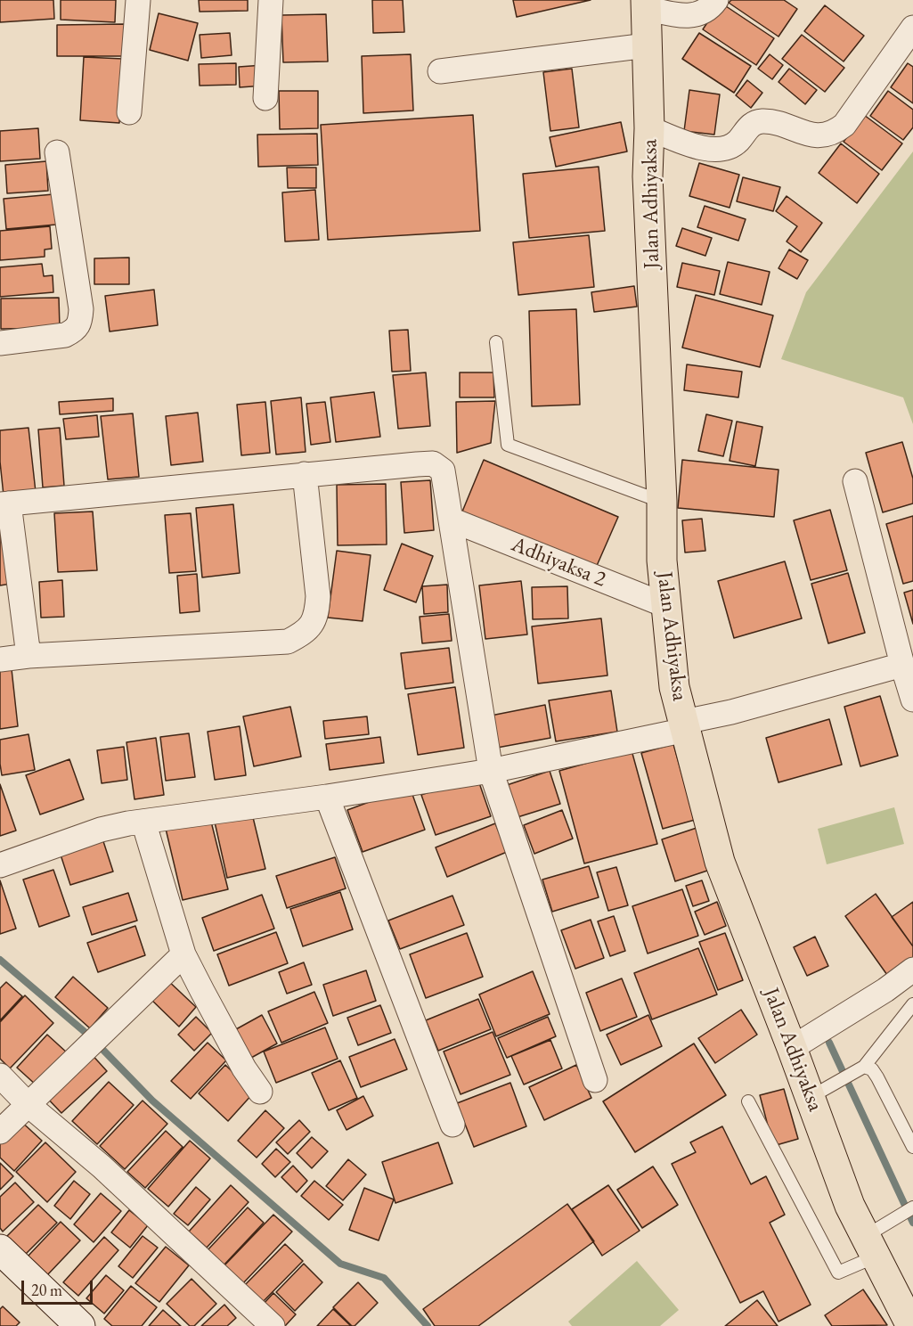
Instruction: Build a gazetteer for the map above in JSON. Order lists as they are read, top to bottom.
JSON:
{
  "streets": {
    "main road": ["Jalan Adhiyaksa"],
    "street": ["Adhiyaksa 2"]
  },
  "crossings": [
    ["Jalan Adhiyaksa", "Adhiyaksa 2"]
  ],
  "scale_bar": "20 m"
}
